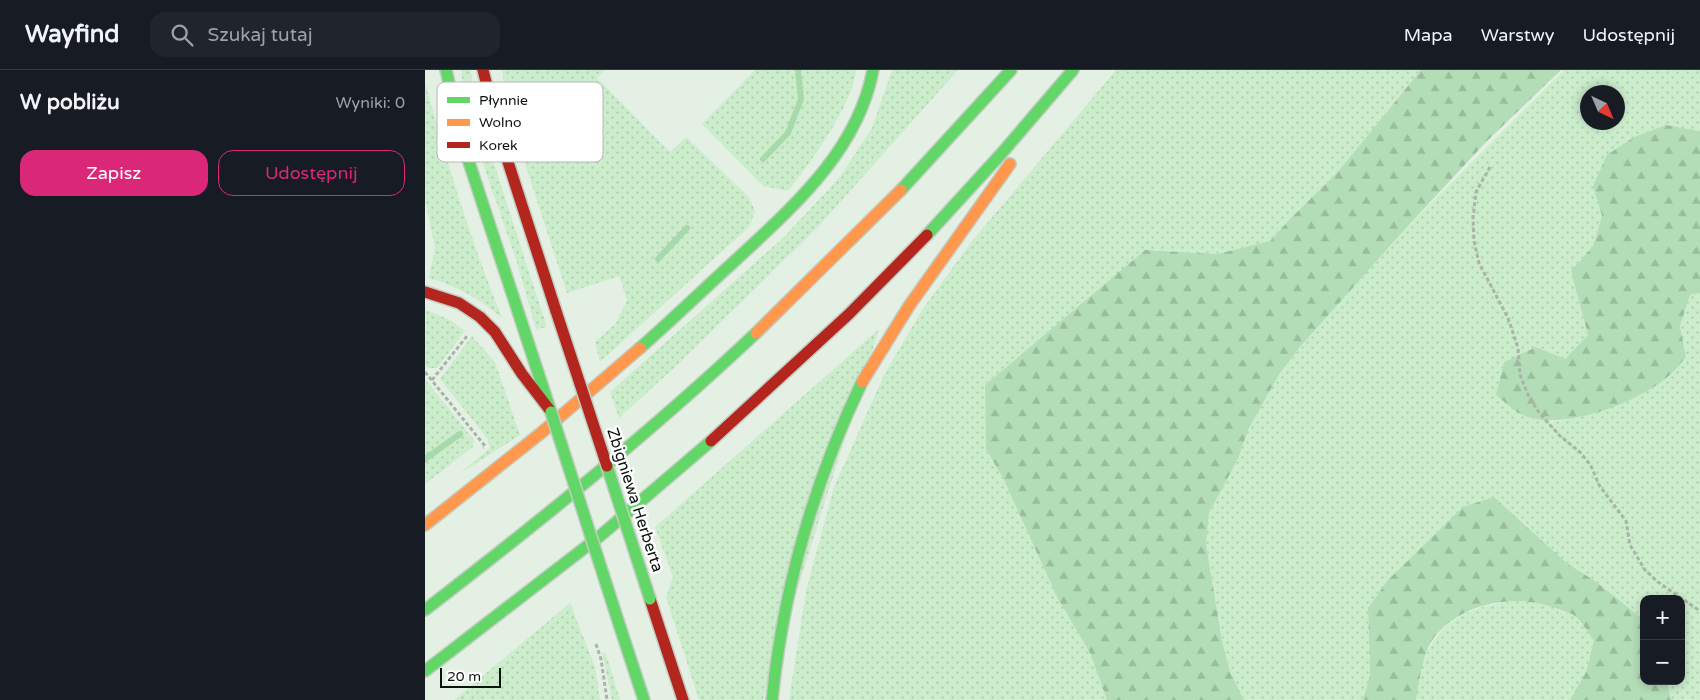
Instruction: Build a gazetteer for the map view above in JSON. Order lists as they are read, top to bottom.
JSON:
{
  "streets": {
    "main road": ["Zbigniewa Herberta"]
  },
  "legend": ["Płynnie", "Wolno", "Korek"],
  "scale_bar": "20 m",
  "north": "bottom right",
  "page": {
    "header": "Wayfind",
    "search": "Szukaj tutaj",
    "nav": ["Mapa", "Warstwy", "Udostępnij"],
    "heading": ["W pobliżu", "Wyniki: 0"],
    "buttons": ["Zapisz", "Udostępnij"],
    "map_buttons": ["+", "−"],
    "scale": "20 m"
  }
}
